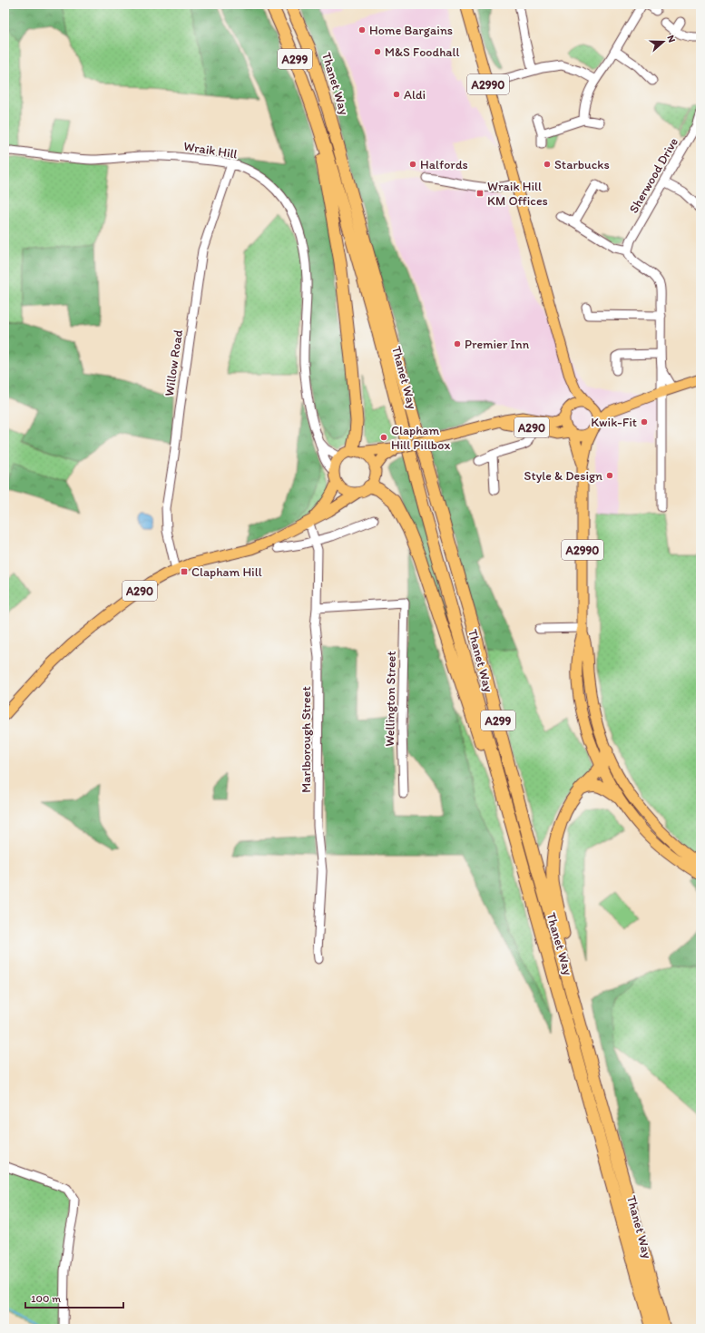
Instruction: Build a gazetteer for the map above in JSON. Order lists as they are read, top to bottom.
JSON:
{
  "streets": {
    "highway": ["A299", "Thanet Way"],
    "main road": ["A2990", "A290"],
    "street": [
      "Wraik Hill",
      "Sherwood Drive",
      "Willow Road",
      "Wellington Street",
      "Marlborough Street"
    ]
  },
  "crossings": [
    ["A2990", "A290"],
    ["Wraik Hill", "Willow Road"],
    ["Wraik Hill", "A290"],
    ["Willow Road", "A290"],
    ["A290", "Marlborough Street"],
    ["Wellington Street", "Marlborough Street"]
  ],
  "places": {
    "other": [
      "Home Bargains",
      "M&S Foodhall",
      "Aldi",
      "Halfords",
      "Starbucks",
      "Premier Inn",
      "Kwik-Fit",
      "Clapham Hill Pillbox",
      "Style & Design"
    ],
    "transit": ["Wraik Hill KM Offices", "Clapham Hill"]
  },
  "scale_bar": "100 m",
  "north": "right"
}
